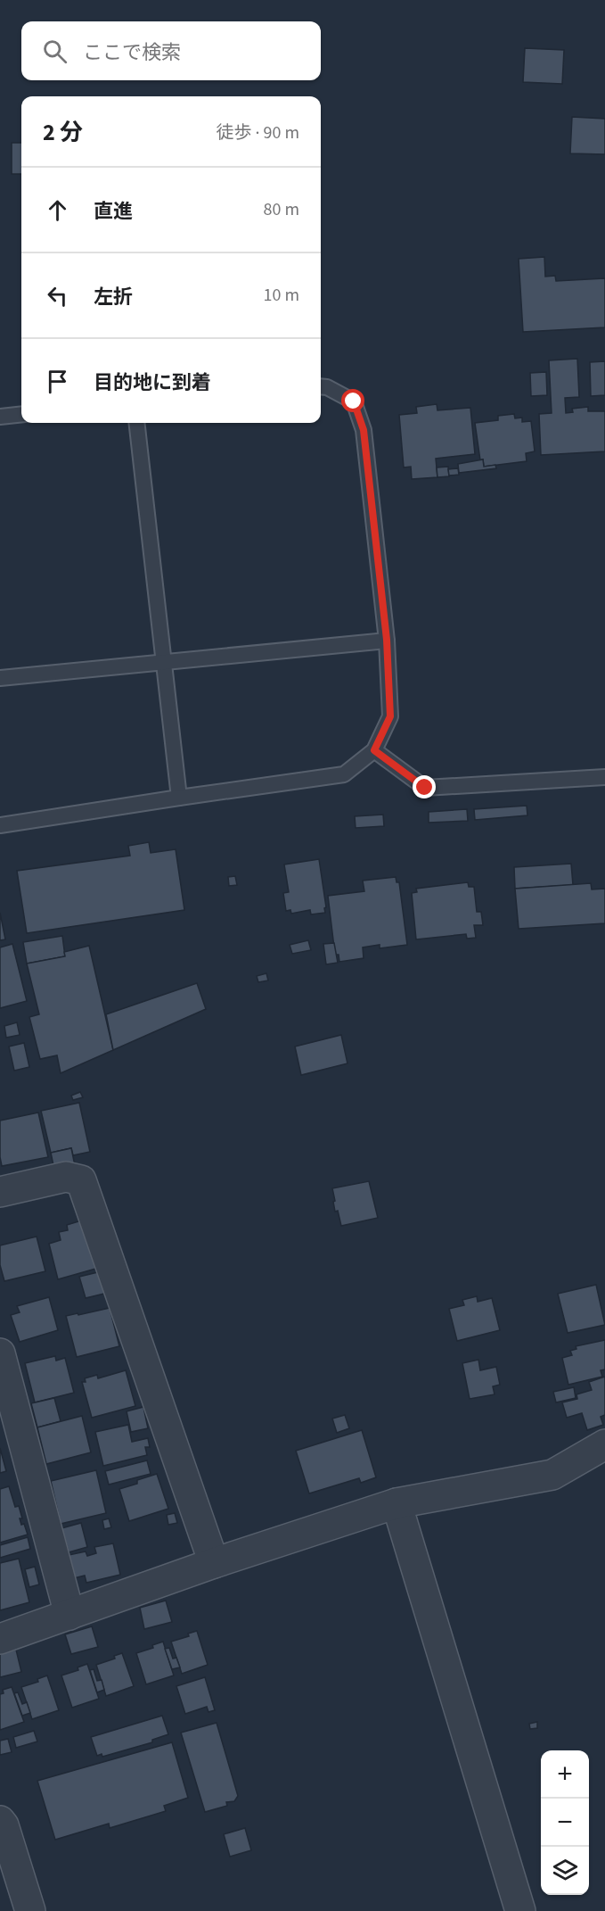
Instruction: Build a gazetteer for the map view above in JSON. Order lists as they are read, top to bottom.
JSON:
{
  "page": {
    "search": "ここで検索",
    "heading": ["2 分", "徒歩 · 90 m"],
    "list": [
      ["直進", "80 m"],
      ["左折", "10 m"],
      "目的地に到着"
    ],
    "map_buttons": ["+", "−"]
  }
}
